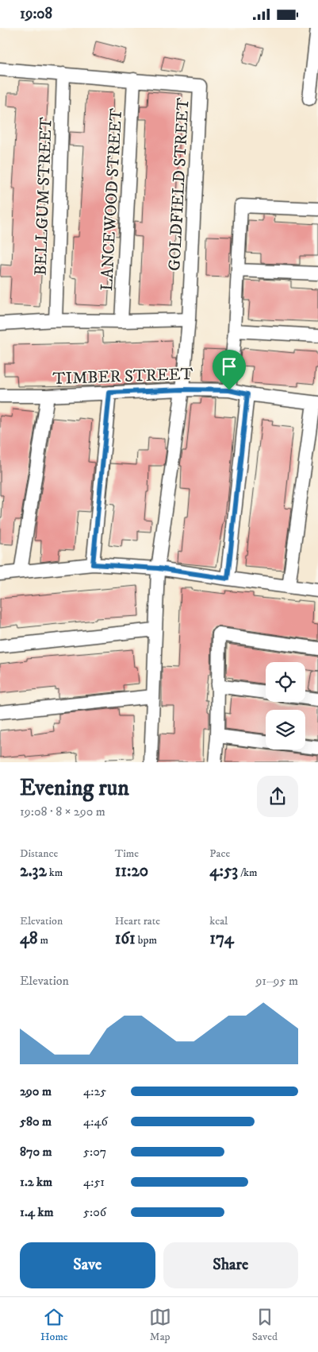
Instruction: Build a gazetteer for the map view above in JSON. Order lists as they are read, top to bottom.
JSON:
{
  "streets": {
    "street": [
      "GOLDFIELD STREET",
      "BELLGUM STREET",
      "LANCEWOOD STREET",
      "TIMBER STREET"
    ]
  },
  "crossings": [
    ["GOLDFIELD STREET", "BELLGUM STREET"],
    ["GOLDFIELD STREET", "LANCEWOOD STREET"],
    ["GOLDFIELD STREET", "TIMBER STREET"]
  ],
  "page": {
    "status": "19:08",
    "heading": ["Evening run", "19:08 · 8 × 290 m"],
    "stats": [
      ["Distance", "2.32 km"],
      ["Time", "11:20"],
      ["Pace", "4:53 /km"],
      ["Elevation", "48 m"],
      ["Heart rate", "161 bpm"],
      ["kcal", "174"]
    ],
    "chart": ["Elevation", "91–95 m"],
    "list": [
      {
        "name": "290 m",
        "note": "4:25"
      },
      {
        "name": "580 m",
        "note": "4:46"
      },
      {
        "name": "870 m",
        "note": "5:07"
      },
      {
        "name": "1.2 km",
        "note": "4:51"
      },
      {
        "name": "1.4 km",
        "note": "5:06"
      }
    ],
    "buttons": ["Save", "Share"],
    "tabs": ["Home", "Map", "Saved"]
  }
}
